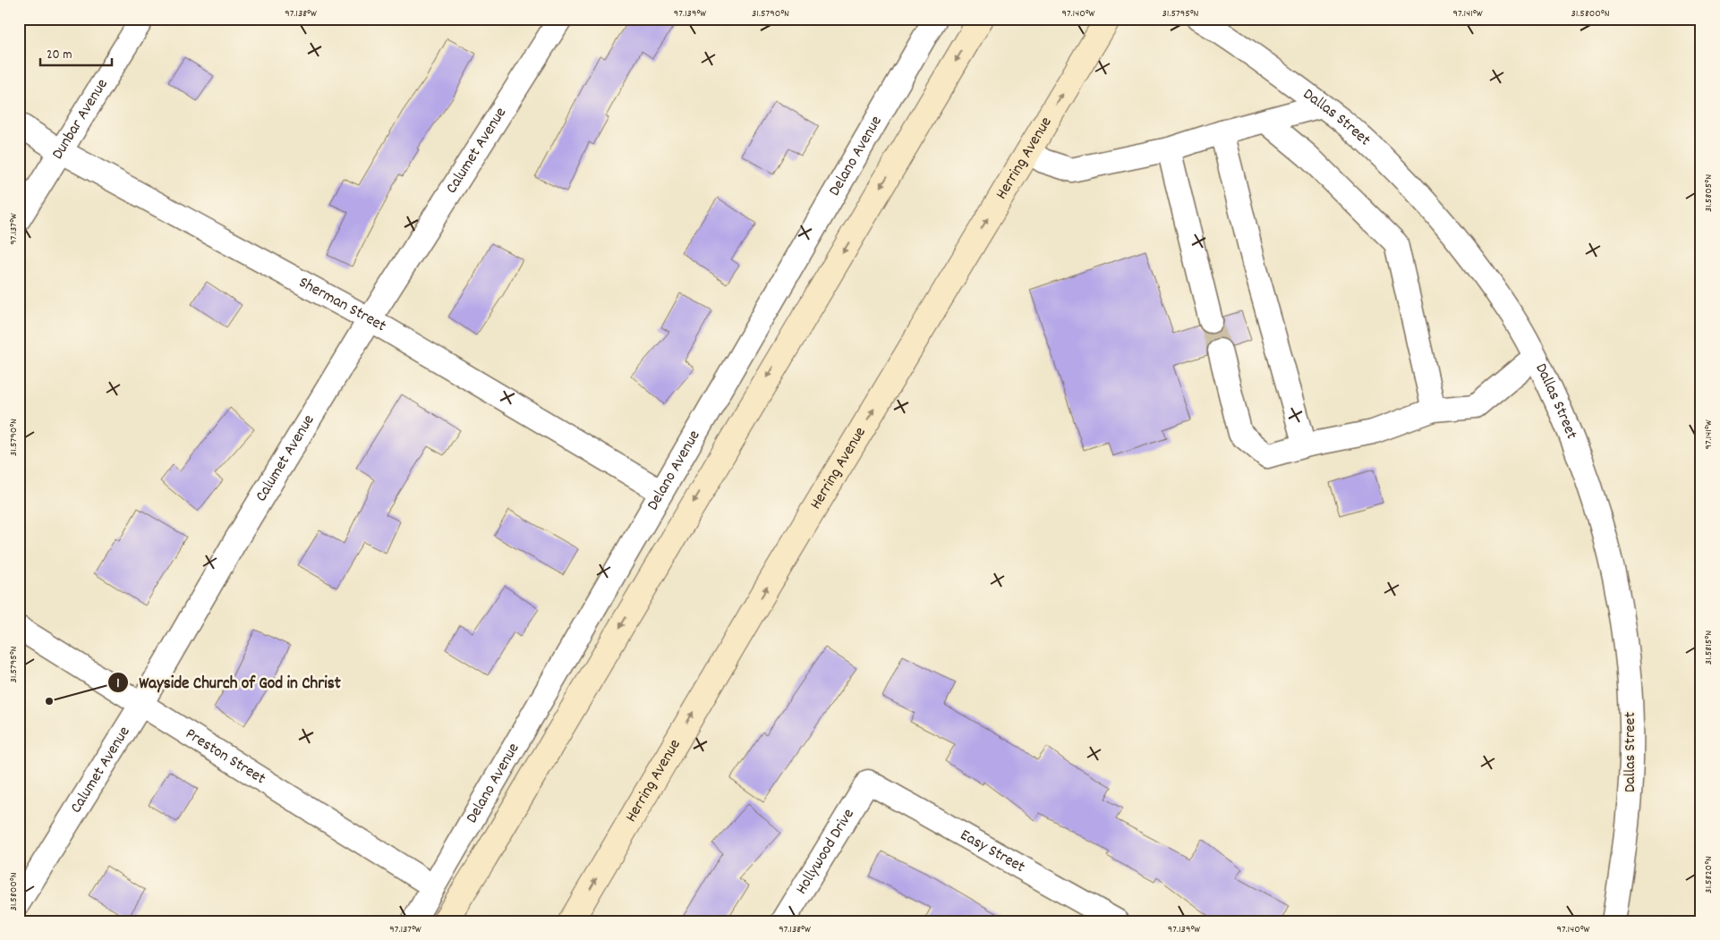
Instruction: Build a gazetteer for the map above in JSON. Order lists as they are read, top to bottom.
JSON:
{
  "streets": {
    "main road": ["Herring Avenue"],
    "street": [
      "Dallas Street",
      "Dunbar Avenue",
      "Calumet Avenue",
      "Delano Avenue",
      "Sherman Street",
      "Preston Street",
      "Hollywood Drive",
      "Easy Street"
    ]
  },
  "crossings": [
    ["Dunbar Avenue", "Sherman Street"],
    ["Calumet Avenue", "Sherman Street"],
    ["Calumet Avenue", "Preston Street"],
    ["Delano Avenue", "Sherman Street"],
    ["Delano Avenue", "Preston Street"],
    ["Hollywood Drive", "Easy Street"]
  ],
  "places": ["Wayside Church of God in Christ"],
  "scale_bar": "20 m",
  "coordinates": [
    "97.138°W",
    "97.139°W",
    "31.5790°N",
    "97.140°W",
    "31.5795°N",
    "97.141°W",
    "31.5800°N",
    "31.5805°N",
    "97.137°W",
    "31.5815°N",
    "31.5820°N"
  ]
}
